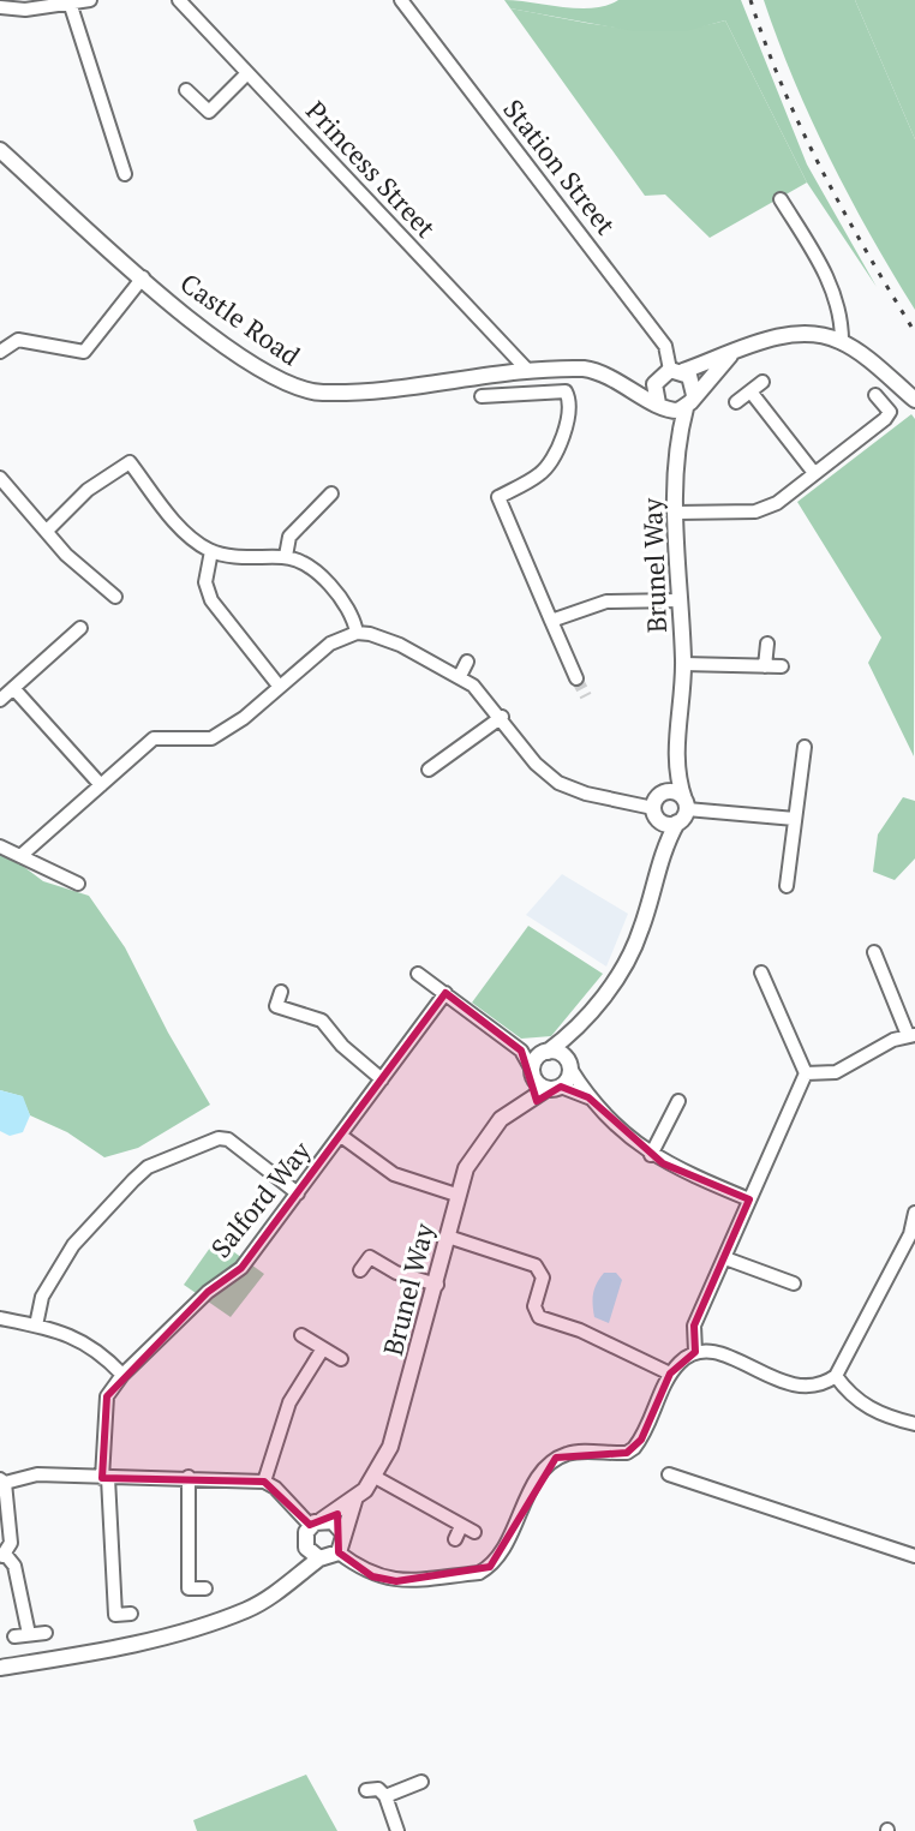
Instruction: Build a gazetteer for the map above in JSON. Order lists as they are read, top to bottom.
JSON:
{
  "streets": {
    "street": [
      "Station Street",
      "Princess Street",
      "Castle Road",
      "Brunel Way",
      "Salford Way"
    ]
  },
  "crossings": [
    ["Station Street", "Castle Road"],
    ["Station Street", "Brunel Way"],
    ["Princess Street", "Castle Road"],
    ["Castle Road", "Brunel Way"]
  ]
}
